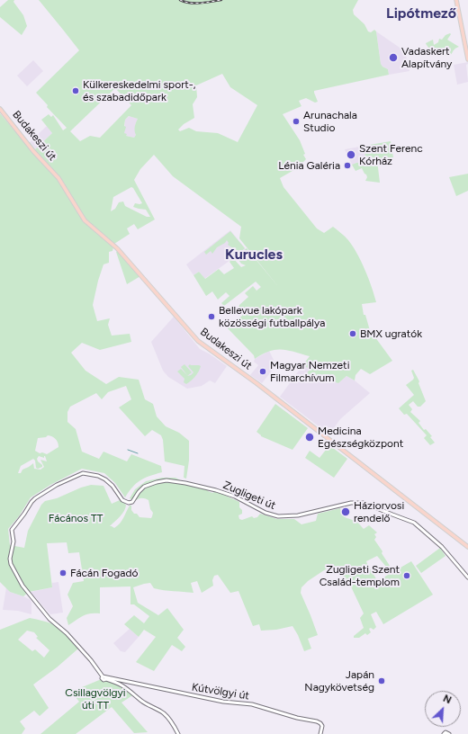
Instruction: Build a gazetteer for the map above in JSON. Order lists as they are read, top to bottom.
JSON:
{
  "streets": {
    "main road": ["Budakeszi út"],
    "street": ["Zugligeti út", "Kútvölgyi út"]
  },
  "crossings": [
    ["Zugligeti út", "Kútvölgyi út"]
  ],
  "districts": ["Lipótmező", "Kurucles"],
  "parks": ["Fácános TT", "Csillagvölgyi úti TT"],
  "places": [
    "Vadaskert Alapítvány",
    "Külkereskedelmi sport-, és szabadidőpark",
    "Arunachala Studio",
    "Szent Ferenc Kórház",
    "Lénia Galéria",
    "Bellevue lakópark közösségi futballpálya",
    "BMX ugratók",
    "Magyar Nemzeti Filmarchívum",
    "Medicina Egészségközpont",
    "Háziorvosi rendelő",
    "Fácán Fogadó",
    "Zugligeti Szent Család-templom",
    "Japán Nagykövetség"
  ],
  "north": "top right"
}
